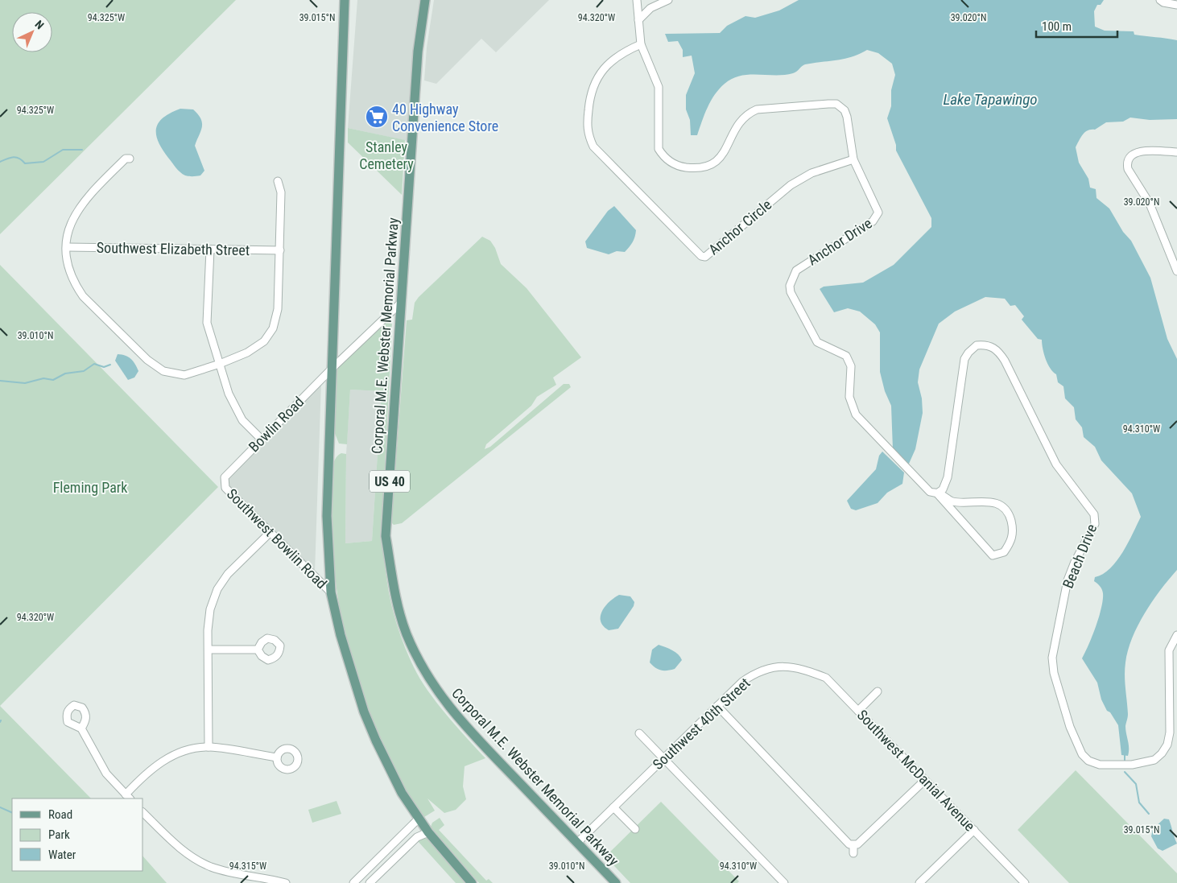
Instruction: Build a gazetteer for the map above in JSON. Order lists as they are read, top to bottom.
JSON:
{
  "streets": {
    "main road": ["Corporal M.E. Webster Memorial Parkway", "US 40"],
    "street": [
      "Anchor Circle",
      "Anchor Drive",
      "Southwest Elizabeth Street",
      "Bowlin Road",
      "Southwest Bowlin Road",
      "Beach Drive",
      "Southwest 40th Street",
      "Southwest McDanial Avenue"
    ]
  },
  "crossings": [
    ["Anchor Circle", "Anchor Drive"],
    ["Anchor Drive", "Beach Drive"],
    ["Corporal M.E. Webster Memorial Parkway", "Bowlin Road"],
    ["Corporal M.E. Webster Memorial Parkway", "Southwest 40th Street"],
    ["Bowlin Road", "Southwest Bowlin Road"],
    ["Southwest 40th Street", "Southwest McDanial Avenue"]
  ],
  "water": ["Lake Tapawingo"],
  "parks": ["Stanley Cemetery", "Fleming Park"],
  "places": {
    "supermarket": ["40 Highway Convenience Store"]
  },
  "legend": ["Road", "Park", "Water"],
  "scale_bar": "100 m",
  "north": "top right",
  "coordinates": [
    "39.015°N",
    "39.020°N",
    "94.325°W",
    "94.320°W",
    "39.010°N",
    "94.310°W",
    "94.315°W"
  ]
}
